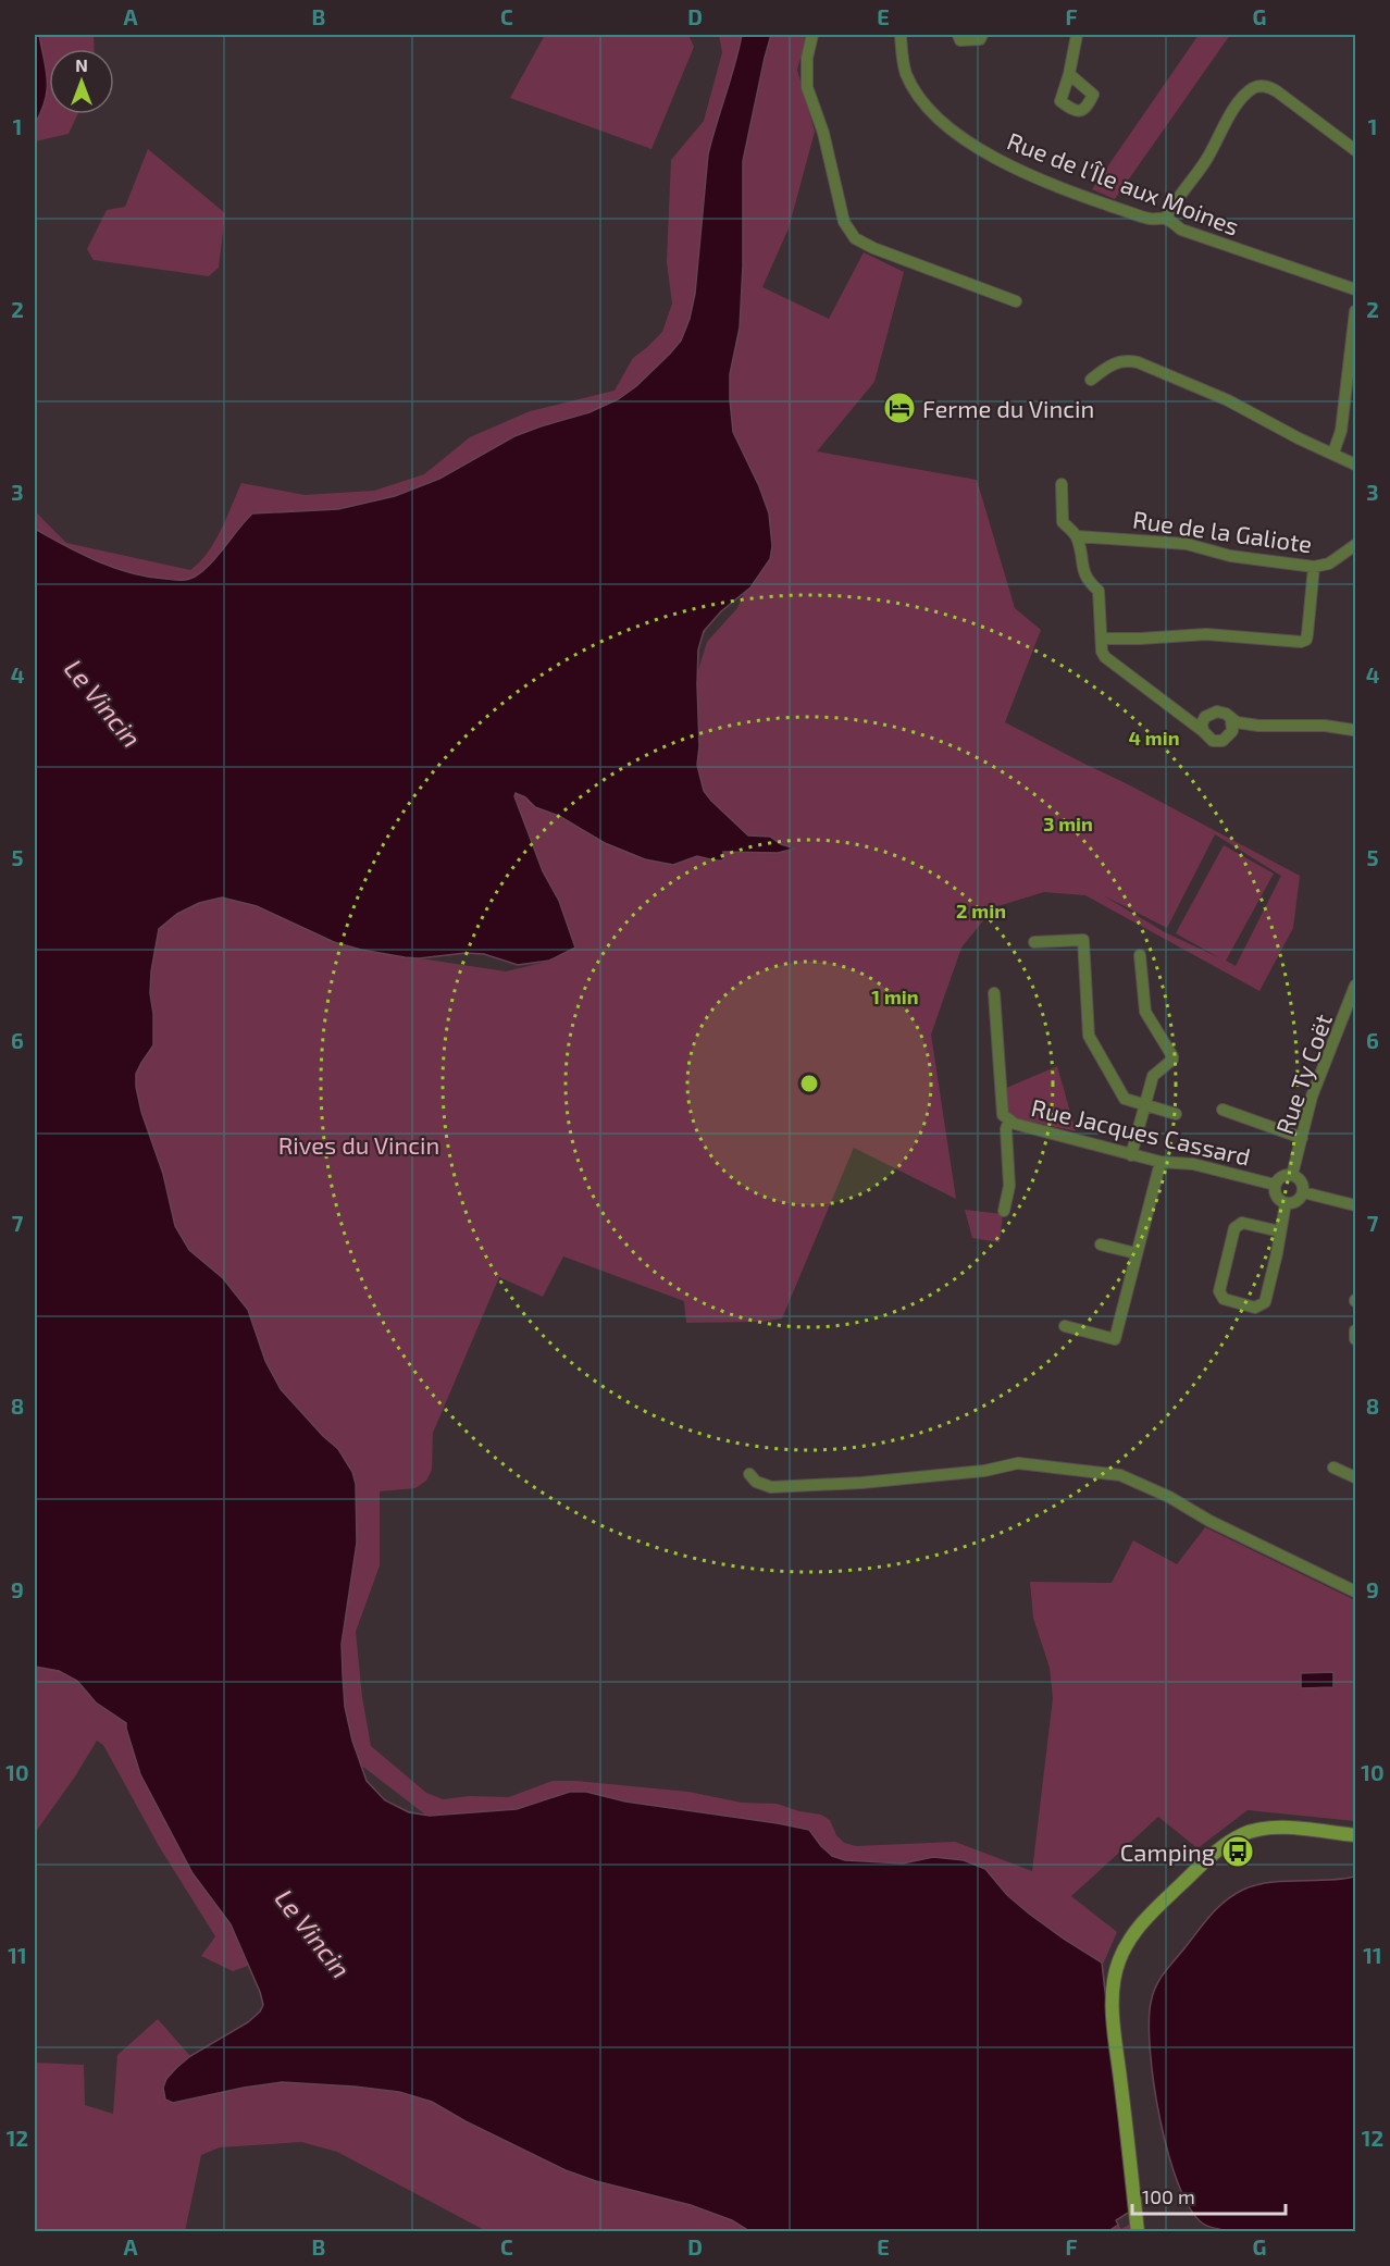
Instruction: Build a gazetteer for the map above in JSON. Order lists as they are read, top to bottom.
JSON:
{
  "streets": {
    "street": [
      "Rue de l'Île aux Moines",
      "Rue de la Galiote",
      "Rue Ty Coët",
      "Rue Jacques Cassard"
    ]
  },
  "crossings": [
    ["Rue Ty Coët", "Rue Jacques Cassard"]
  ],
  "water": ["Le Vincin"],
  "parks": ["Rives du Vincin"],
  "places": {
    "hotel": ["Ferme du Vincin"],
    "bus stop": ["Camping"]
  },
  "scale_bar": "100 m",
  "north": "top",
  "grid": {
    "columns": [
      "A",
      "B",
      "C",
      "D",
      "E",
      "F",
      "G"
    ],
    "rows": [
      "1",
      "2",
      "3",
      "4",
      "5",
      "6",
      "7",
      "8",
      "9",
      "10",
      "11",
      "12"
    ]
  },
  "rings": [
    "4 min",
    "3 min",
    "2 min",
    "1 min"
  ]
}
